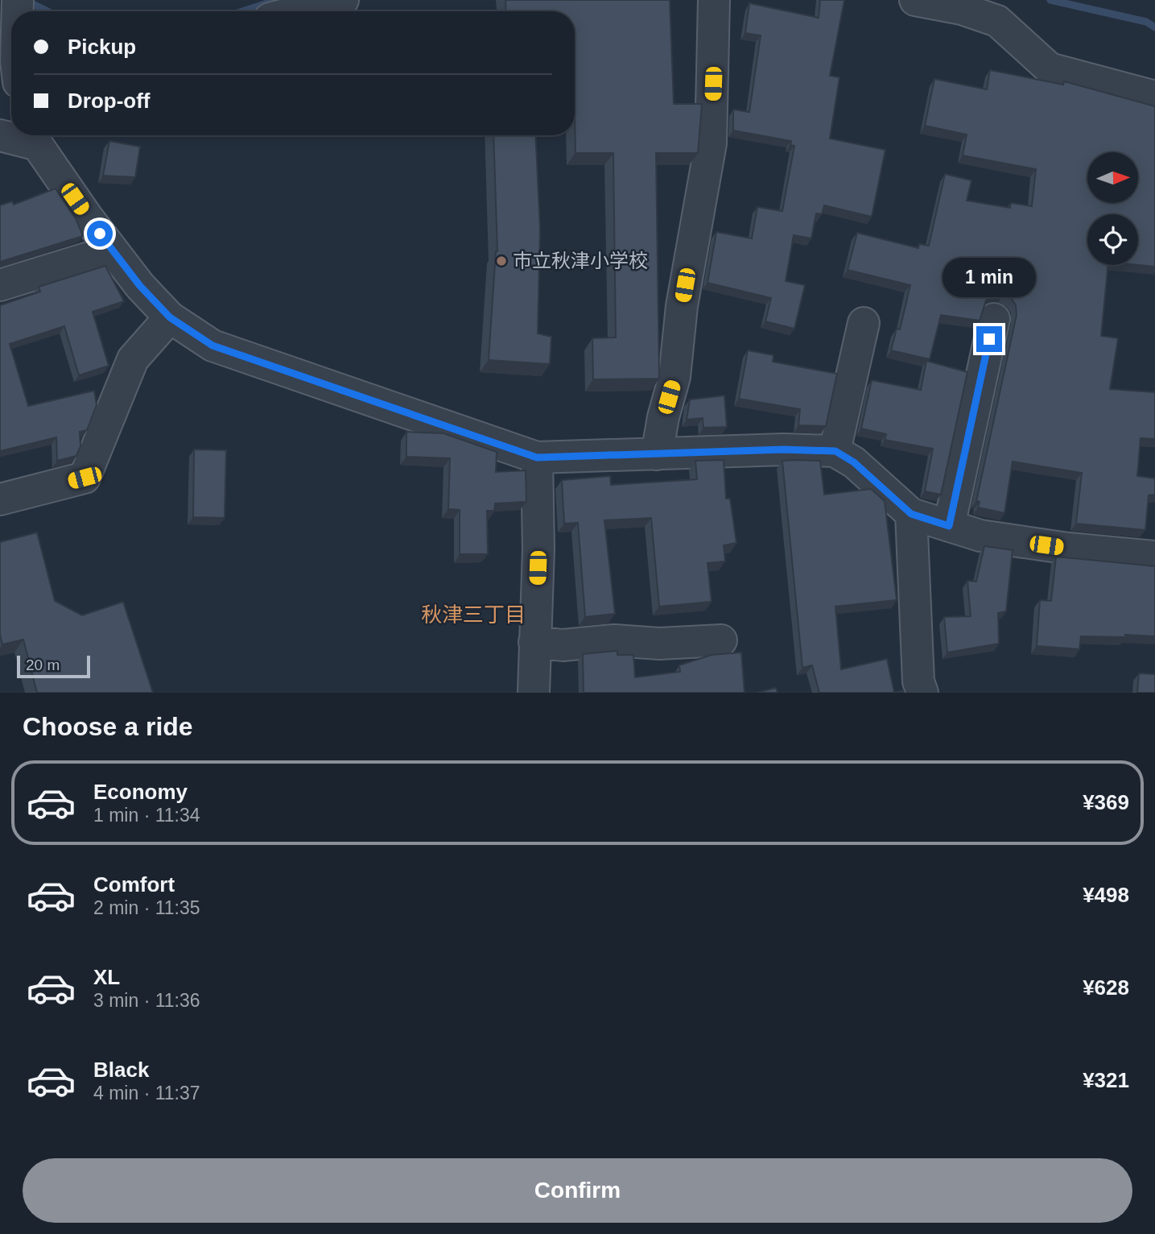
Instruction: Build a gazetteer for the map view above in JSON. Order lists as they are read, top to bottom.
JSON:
{
  "districts": ["秋津三丁目"],
  "places": ["市立秋津小学校"],
  "scale_bar": "20 m",
  "north": "right",
  "page": {
    "banner": ["Pickup", "Drop-off"],
    "bubble": "1 min",
    "scale": "20 m",
    "heading": "Choose a ride",
    "list": [
      {
        "name": "Economy",
        "note": "1 min · 11:34",
        "value": "¥369"
      },
      {
        "name": "Comfort",
        "note": "2 min · 11:35",
        "value": "¥498"
      },
      {
        "name": "XL",
        "note": "3 min · 11:36",
        "value": "¥628"
      },
      {
        "name": "Black",
        "note": "4 min · 11:37",
        "value": "¥321"
      }
    ],
    "buttons": "Confirm"
  }
}
